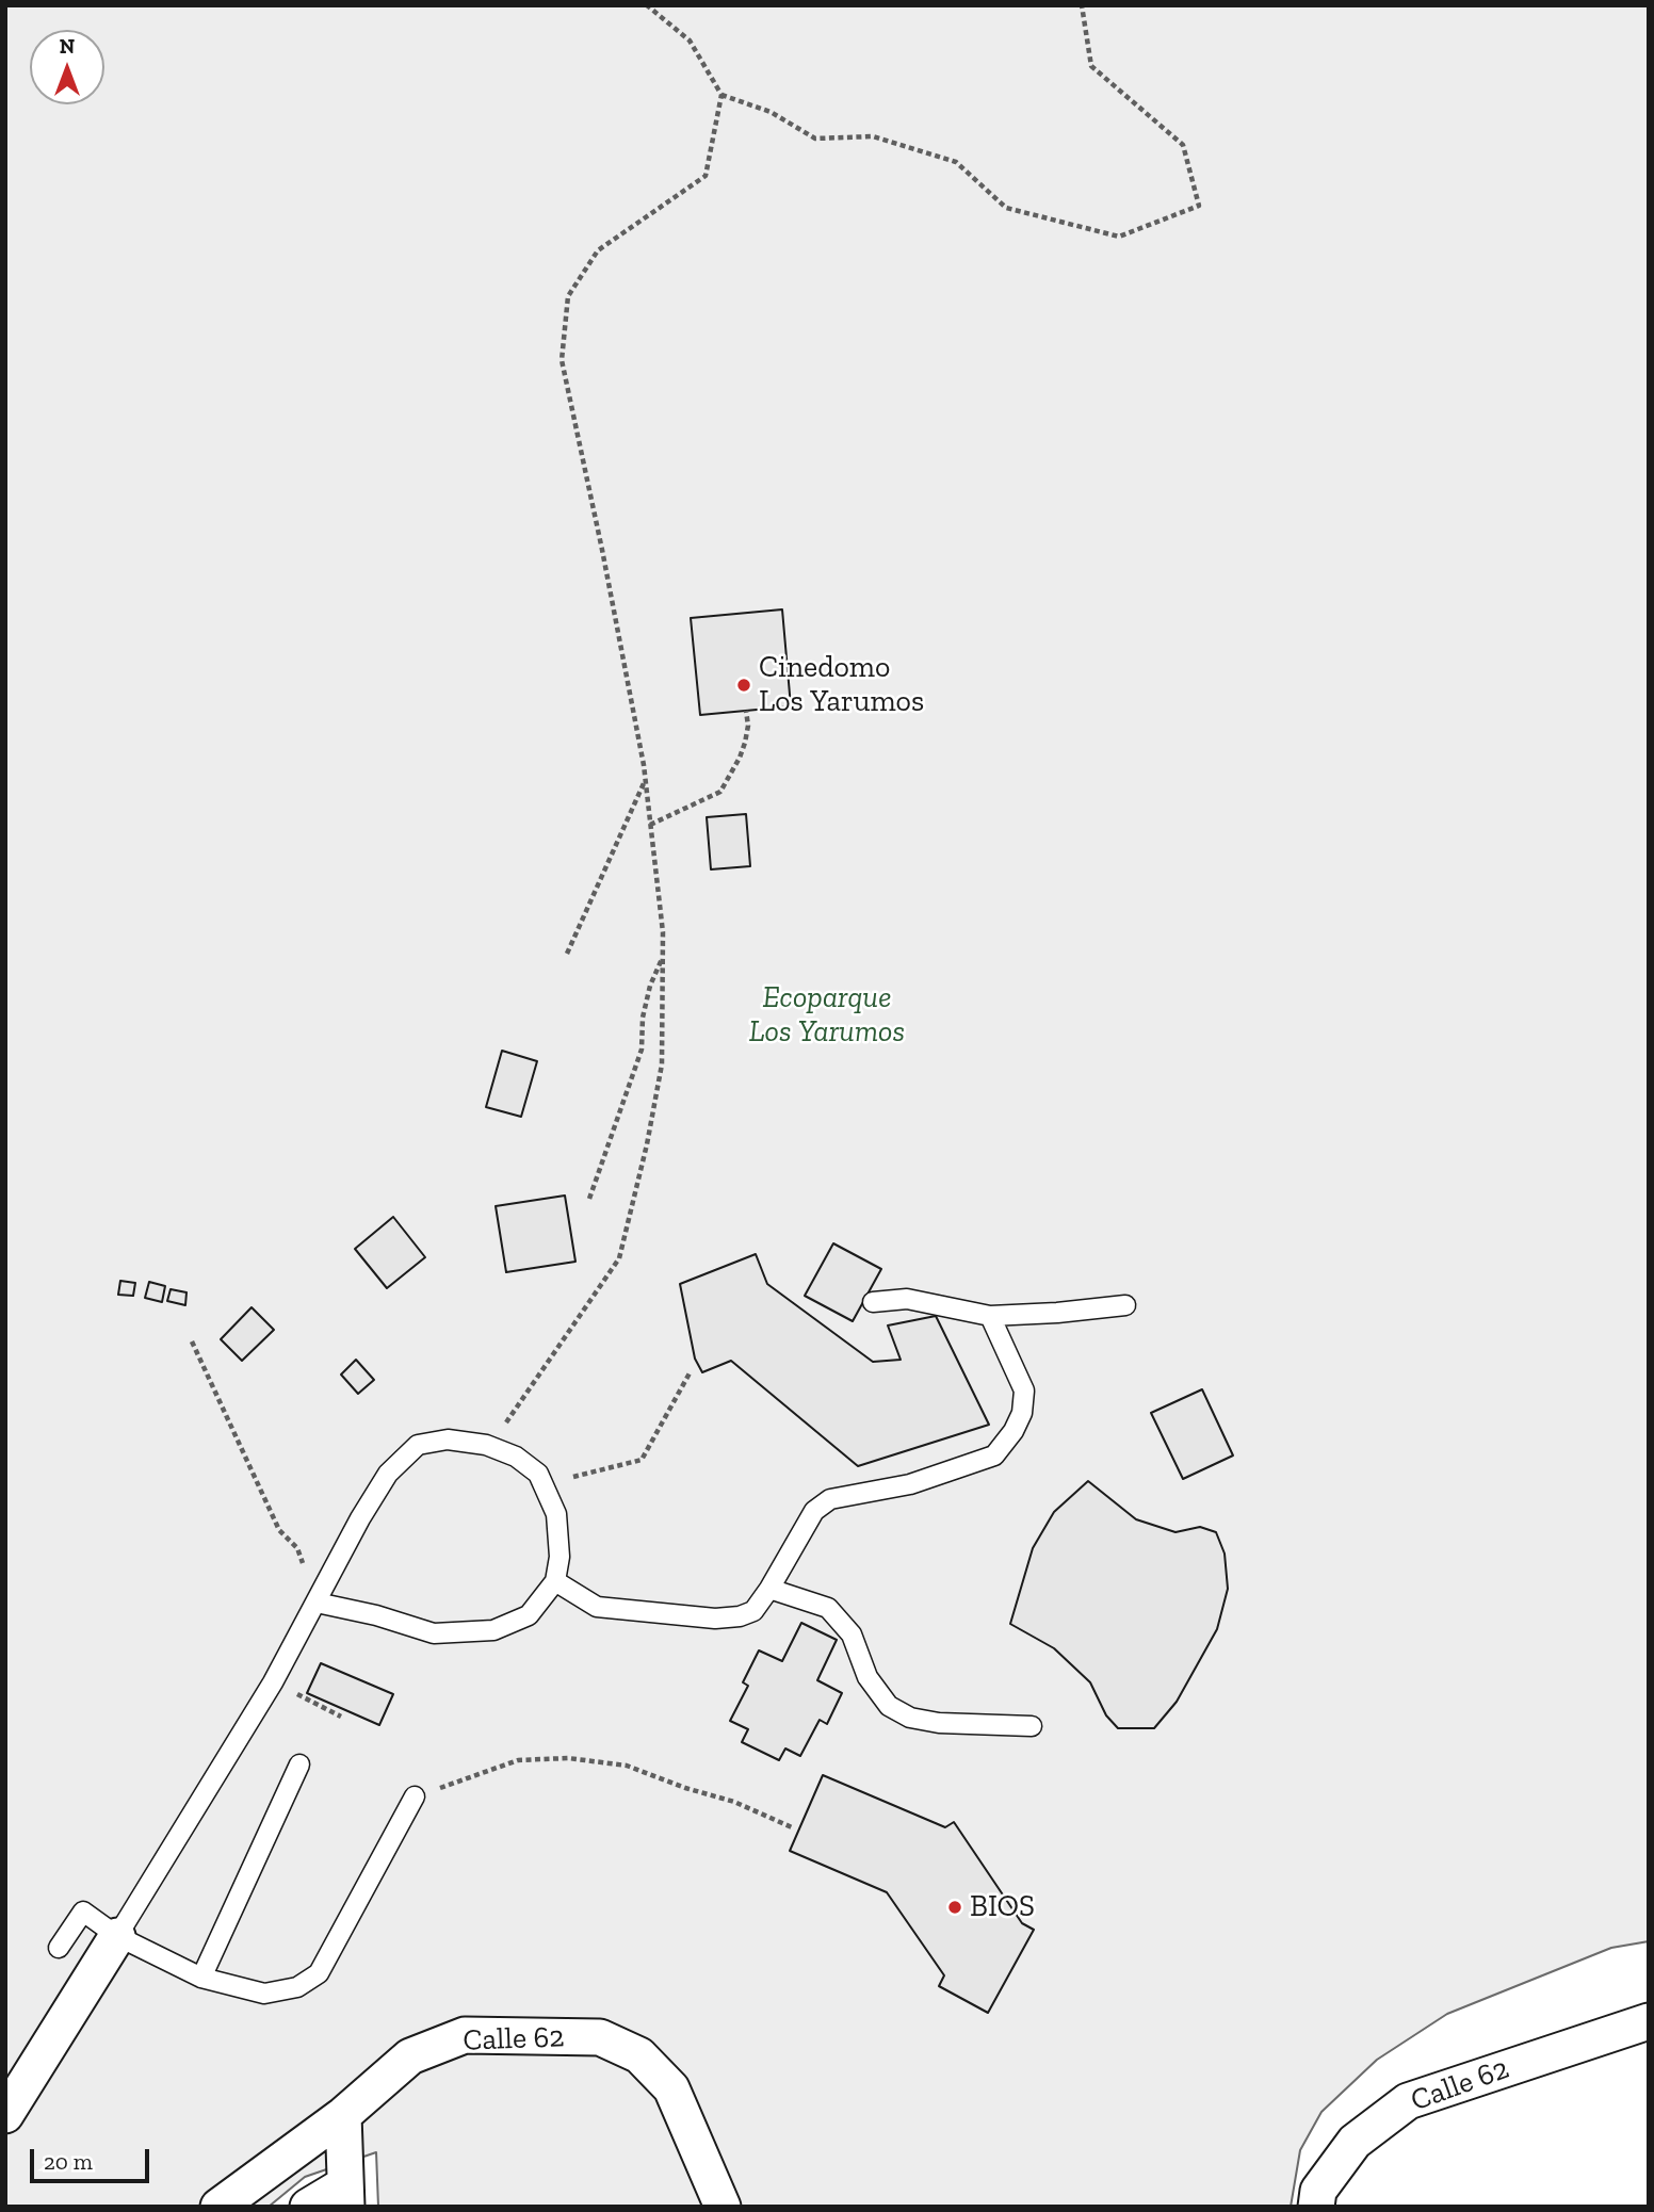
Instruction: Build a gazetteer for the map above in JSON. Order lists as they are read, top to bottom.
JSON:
{
  "streets": {
    "street": ["Calle 62"]
  },
  "parks": ["Ecoparque Los Yarumos"],
  "places": ["Cinedomo Los Yarumos", "BIOS"],
  "scale_bar": "20 m",
  "north": "top"
}
